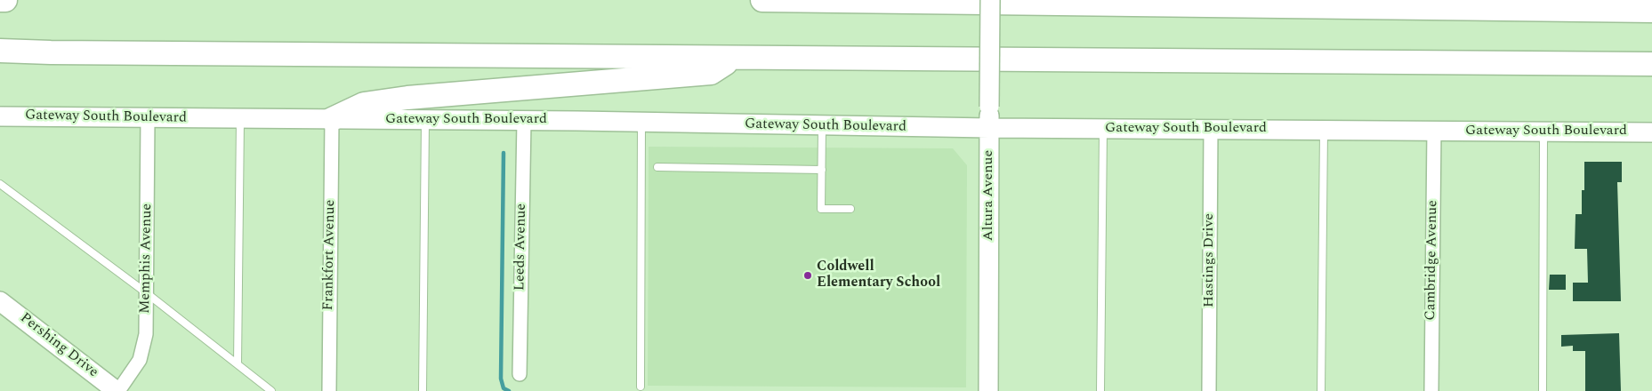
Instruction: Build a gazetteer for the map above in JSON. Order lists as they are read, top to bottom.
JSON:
{
  "streets": {
    "main road": ["Gateway South Boulevard", "Altura Avenue", "Pershing Drive"],
    "street": [
      "Leeds Avenue",
      "Frankfort Avenue",
      "Memphis Avenue",
      "Hastings Drive",
      "Cambridge Avenue"
    ]
  },
  "crossings": [
    ["Gateway South Boulevard", "Altura Avenue"],
    ["Gateway South Boulevard", "Leeds Avenue"],
    ["Gateway South Boulevard", "Frankfort Avenue"],
    ["Gateway South Boulevard", "Memphis Avenue"],
    ["Gateway South Boulevard", "Hastings Drive"],
    ["Gateway South Boulevard", "Cambridge Avenue"],
    ["Memphis Avenue", "Pershing Drive"]
  ],
  "places": ["Coldwell Elementary School"]
}
